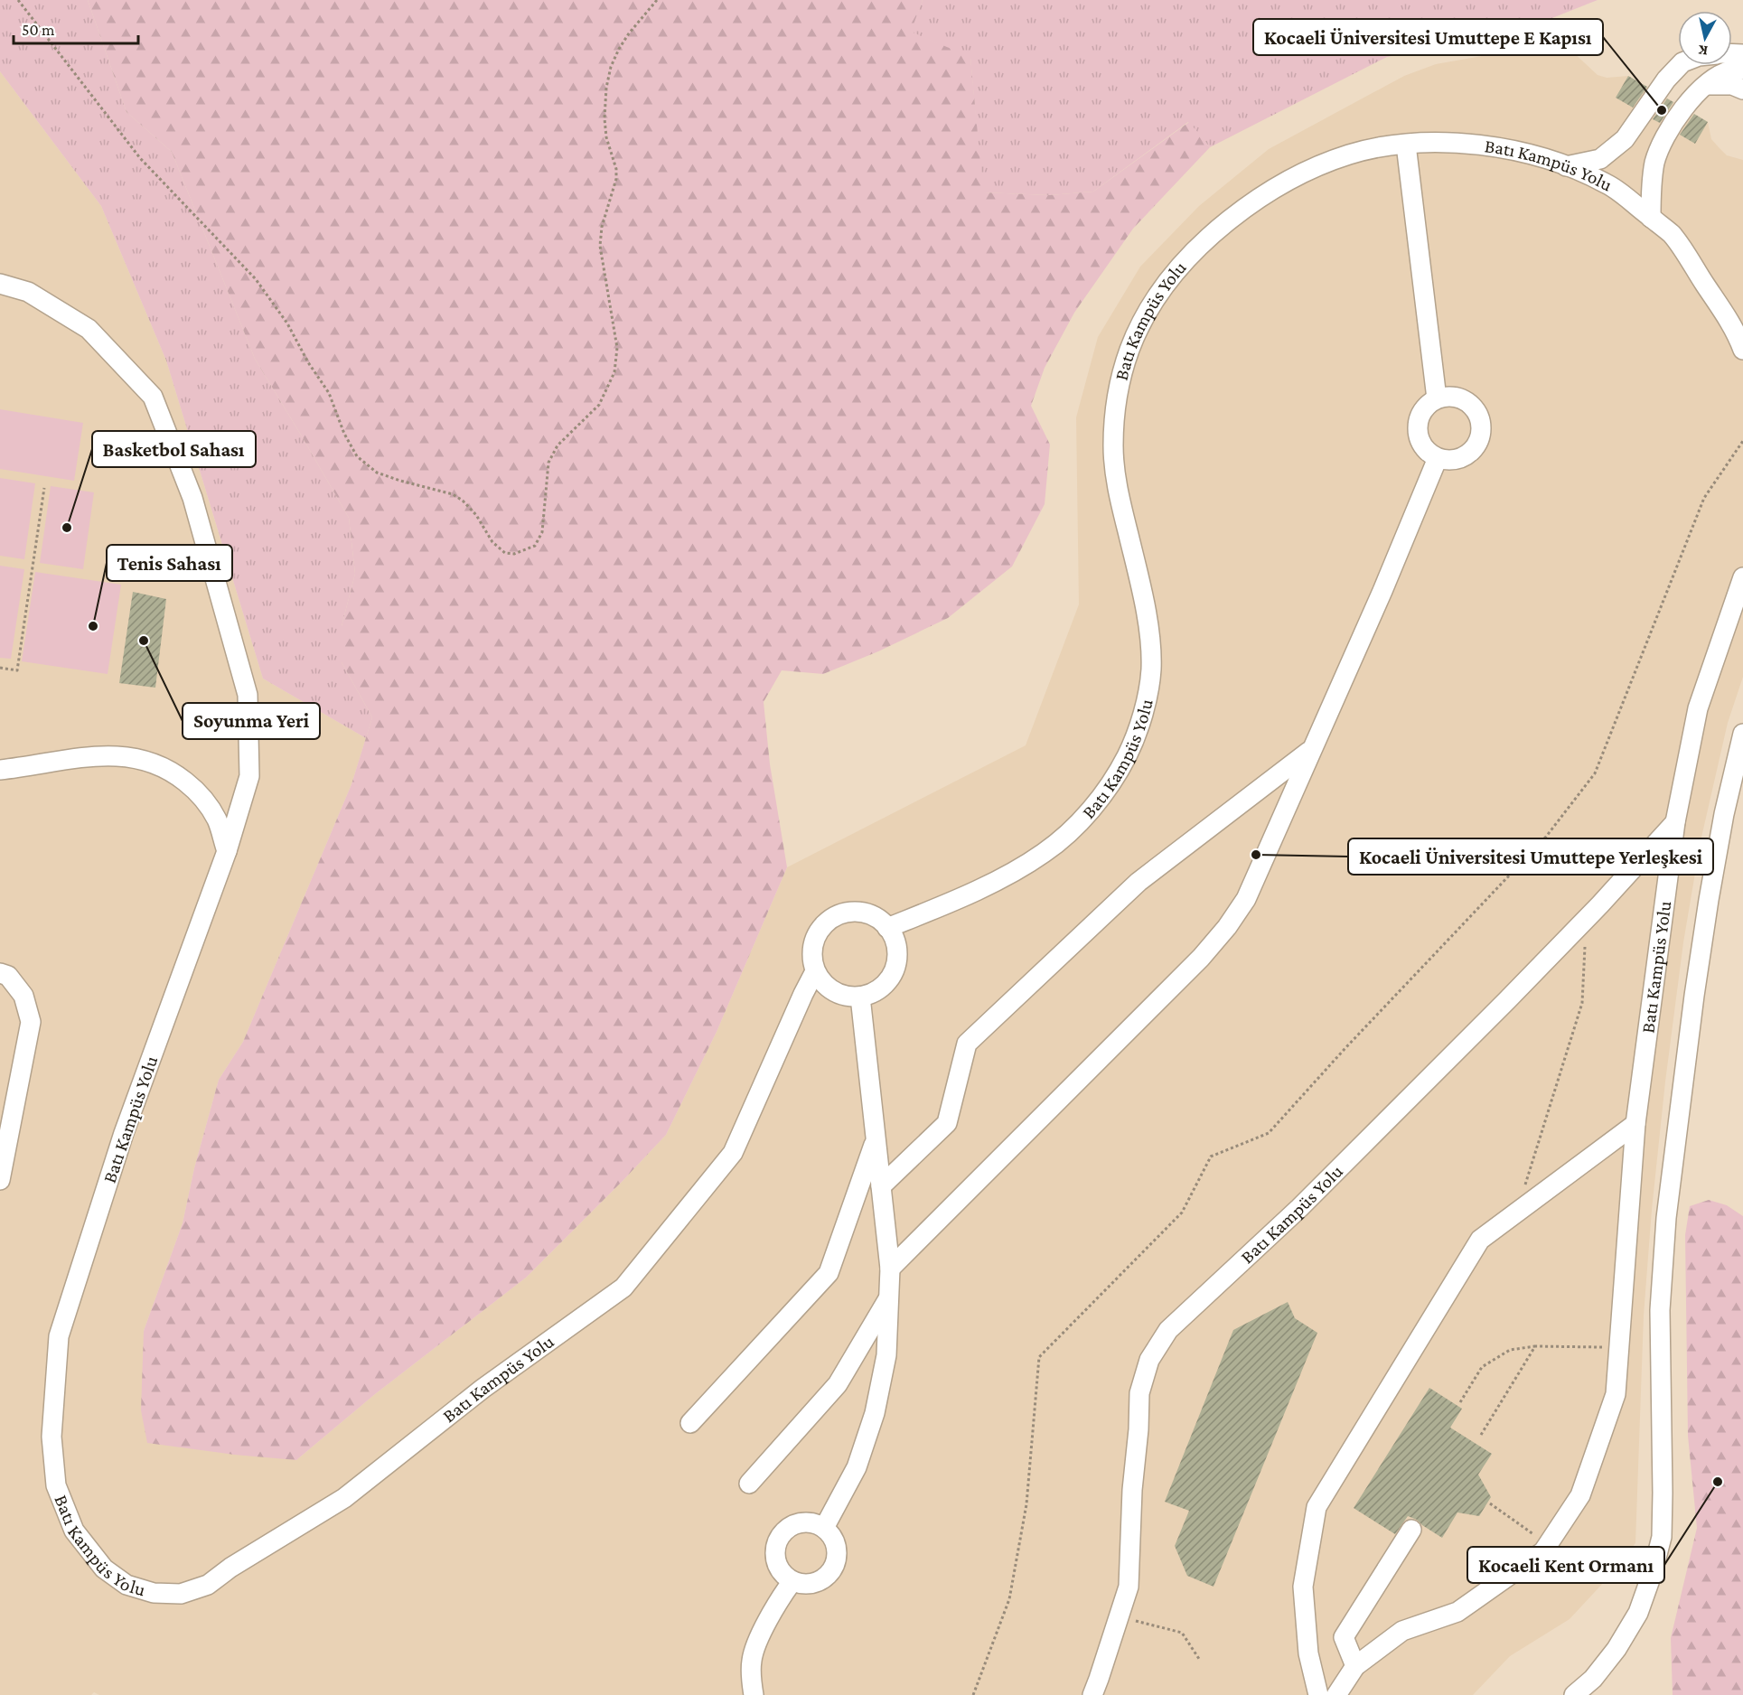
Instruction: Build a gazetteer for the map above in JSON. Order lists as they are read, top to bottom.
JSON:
{
  "streets": {
    "street": ["Batı Kampüs Yolu"]
  },
  "places": [
    "Kocaeli Üniversitesi Umuttepe E Kapısı",
    "Basketbol Sahası",
    "Tenis Sahası",
    "Soyunma Yeri",
    "Kocaeli Üniversitesi Umuttepe Yerleşkesi",
    "Kocaeli Kent Ormanı"
  ],
  "scale_bar": "50 m",
  "north": "bottom"
}
